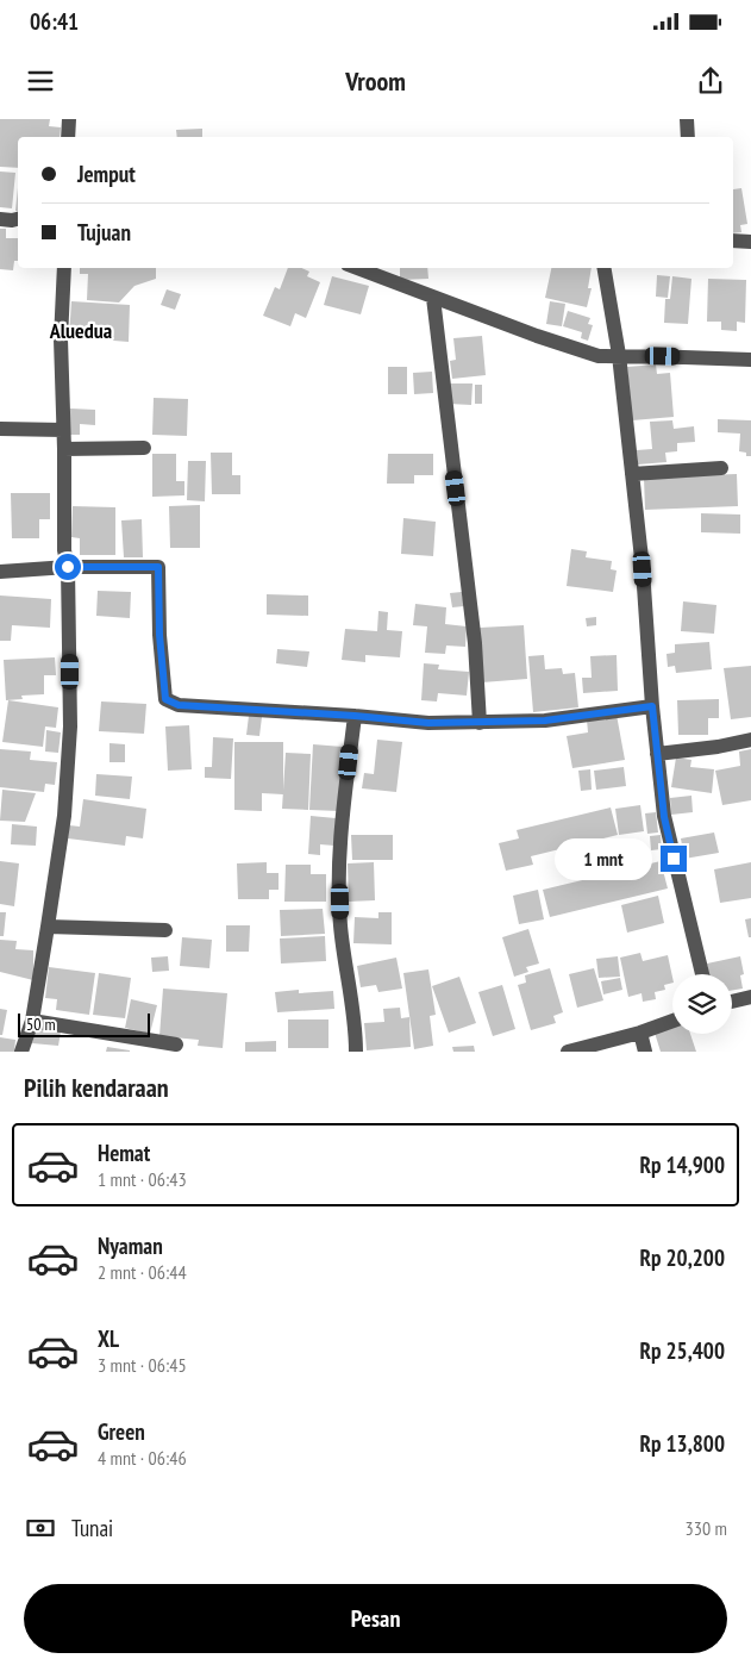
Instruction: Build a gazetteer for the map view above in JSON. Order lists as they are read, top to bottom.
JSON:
{
  "districts": ["Aluedua"],
  "scale_bar": "50 m",
  "page": {
    "status": "06:41",
    "header": "Vroom",
    "banner": ["Jemput", "Tujuan"],
    "bubble": "1 mnt",
    "scale": "50 m",
    "heading": "Pilih kendaraan",
    "list": [
      {
        "name": "Hemat",
        "note": "1 mnt · 06:43",
        "value": "Rp 14,900"
      },
      {
        "name": "Nyaman",
        "note": "2 mnt · 06:44",
        "value": "Rp 20,200"
      },
      {
        "name": "XL",
        "note": "3 mnt · 06:45",
        "value": "Rp 25,400"
      },
      {
        "name": "Green",
        "note": "4 mnt · 06:46",
        "value": "Rp 13,800"
      }
    ],
    "pay": ["Tunai", "330 m"],
    "buttons": "Pesan"
  }
}
